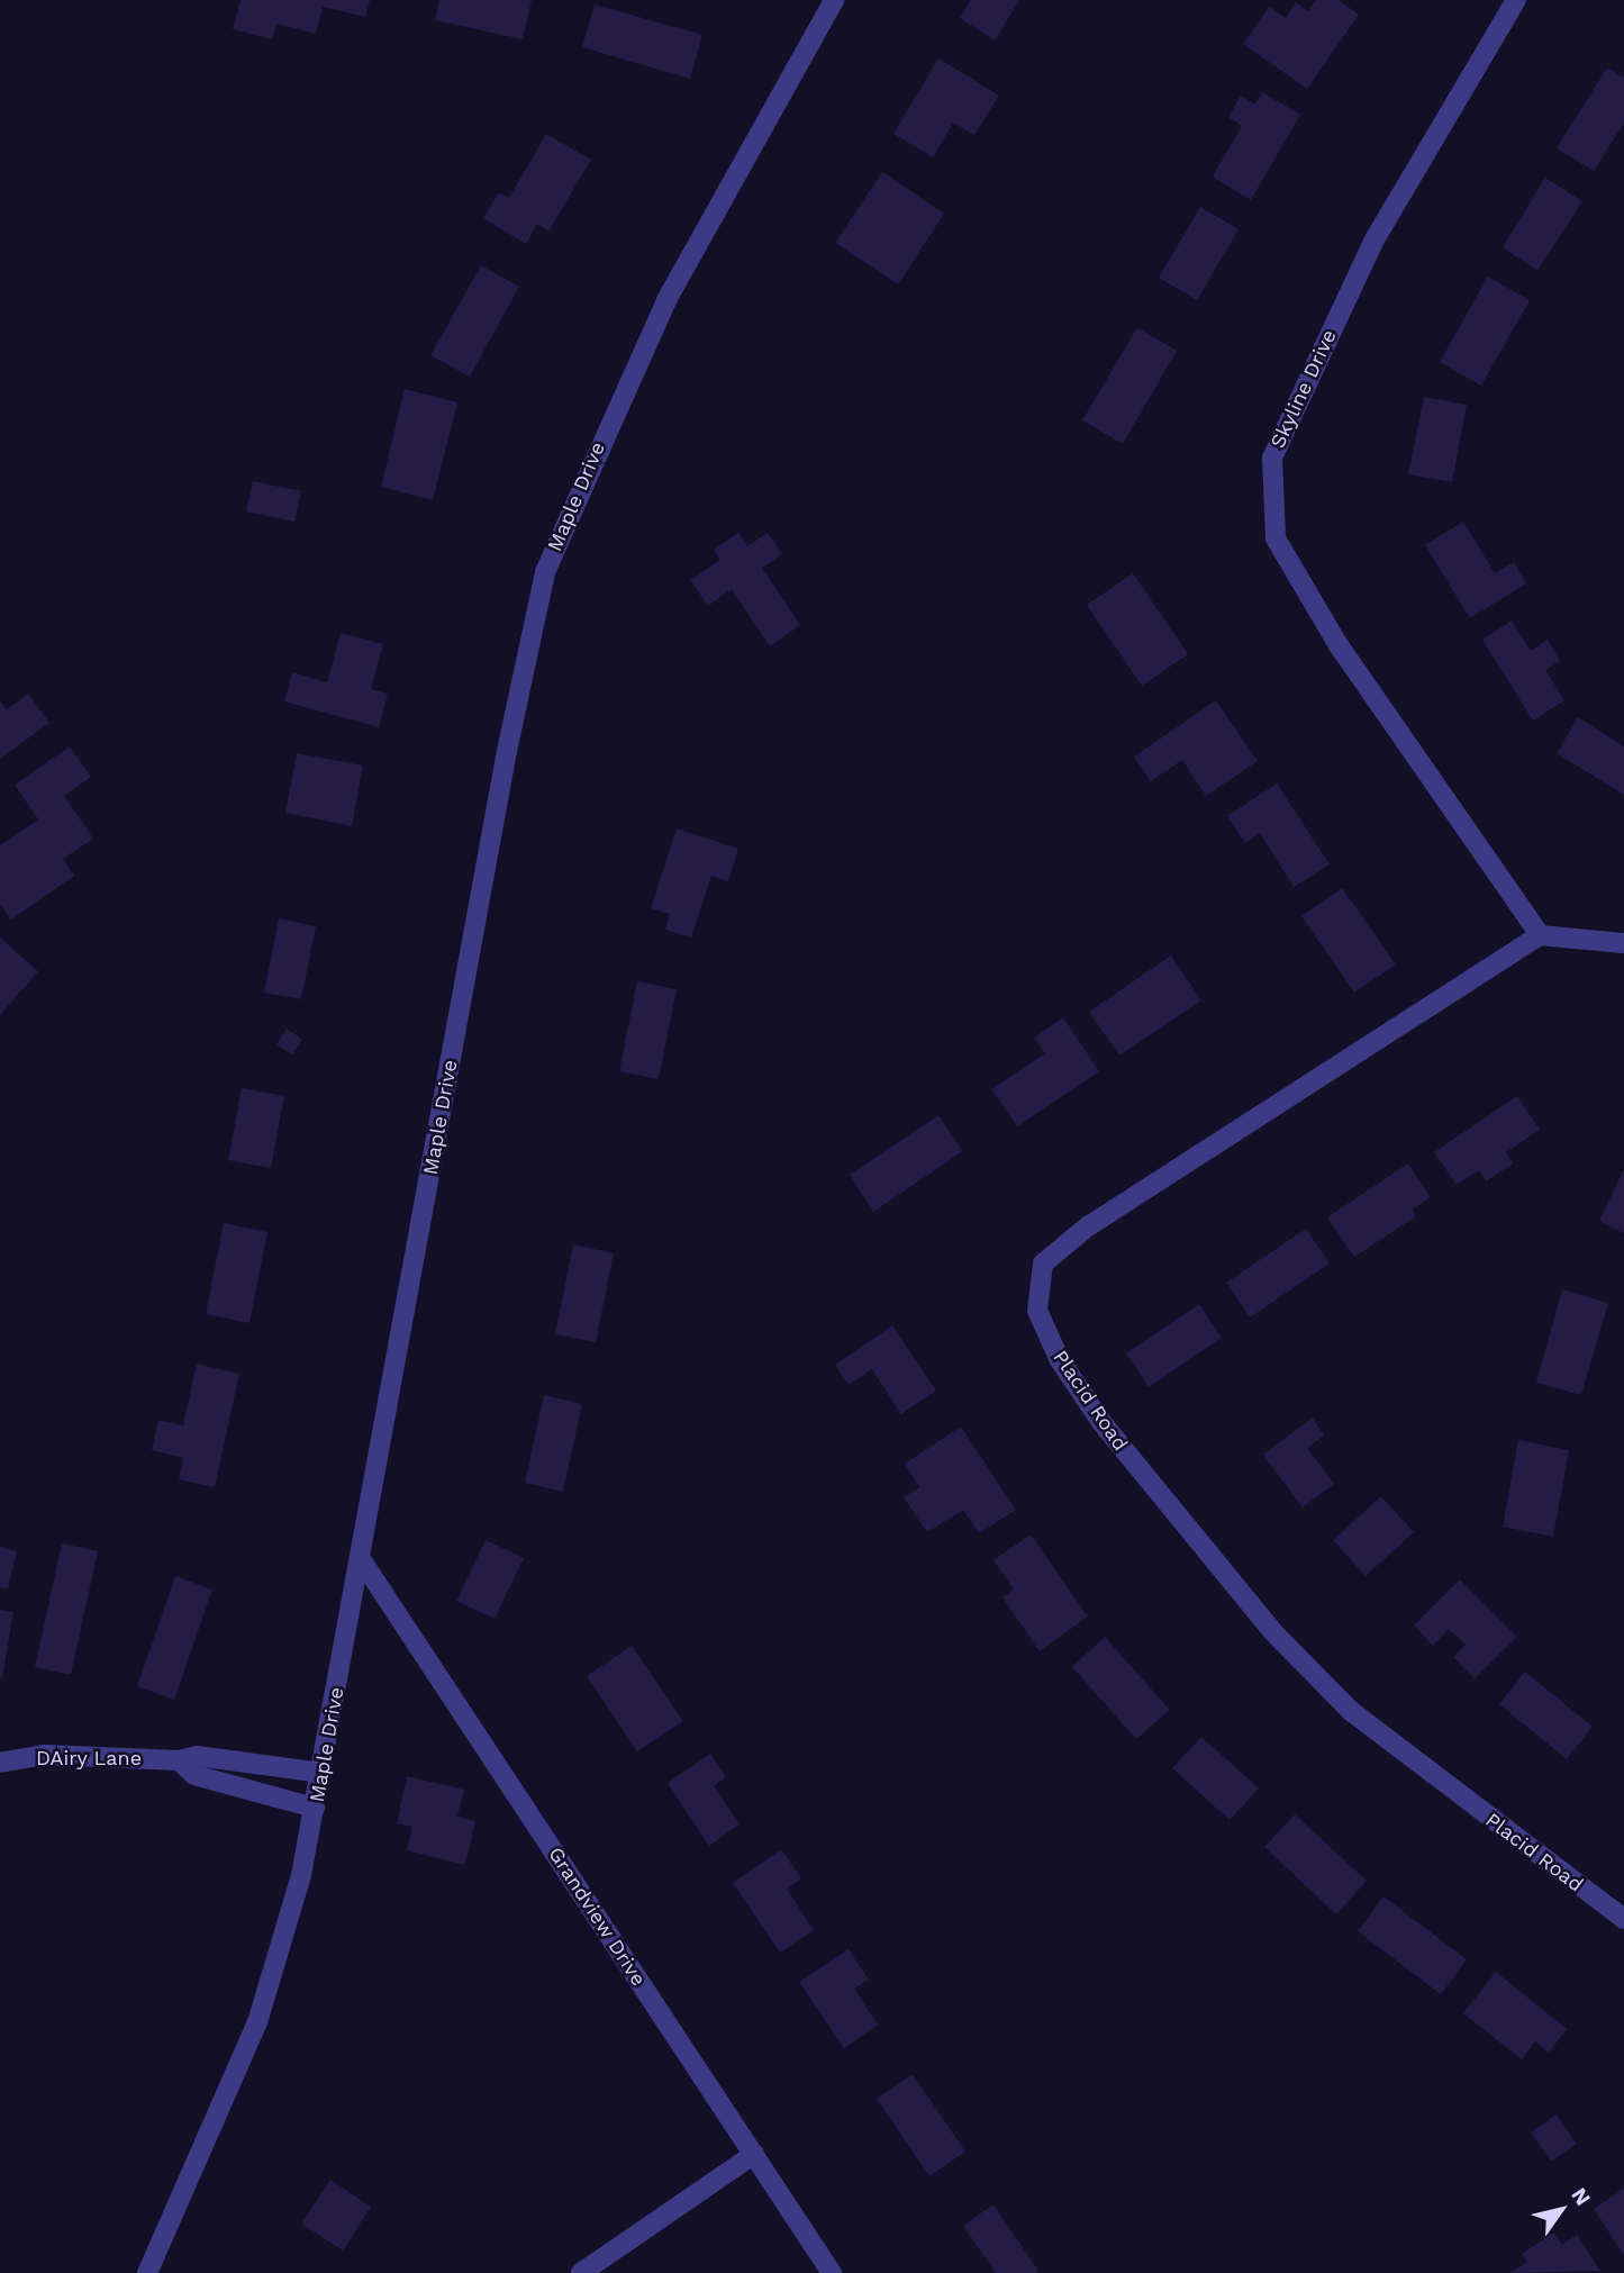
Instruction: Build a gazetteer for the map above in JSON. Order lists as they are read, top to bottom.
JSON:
{
  "streets": {
    "street": [
      "Skyline Drive",
      "Maple Drive",
      "Placid Road",
      "DAiry Lane",
      "Grandview Drive"
    ]
  },
  "crossings": [
    ["Skyline Drive", "Placid Road"],
    ["Maple Drive", "Grandview Drive"]
  ],
  "north": "top right"
}
